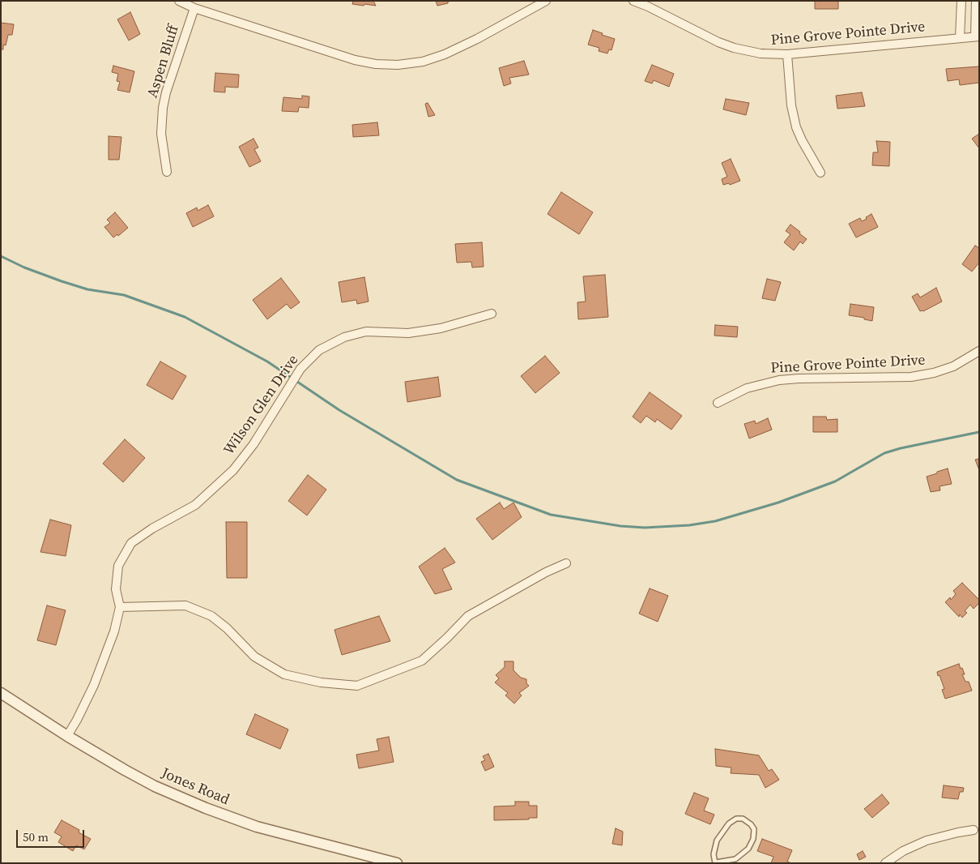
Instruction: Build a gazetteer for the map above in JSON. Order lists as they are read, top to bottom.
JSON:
{
  "streets": {
    "street": [
      "Pine Grove Pointe Drive",
      "Aspen Bluff",
      "Wilson Glen Drive",
      "Jones Road"
    ]
  },
  "crossings": [
    ["Wilson Glen Drive", "Jones Road"]
  ],
  "scale_bar": "50 m"
}
